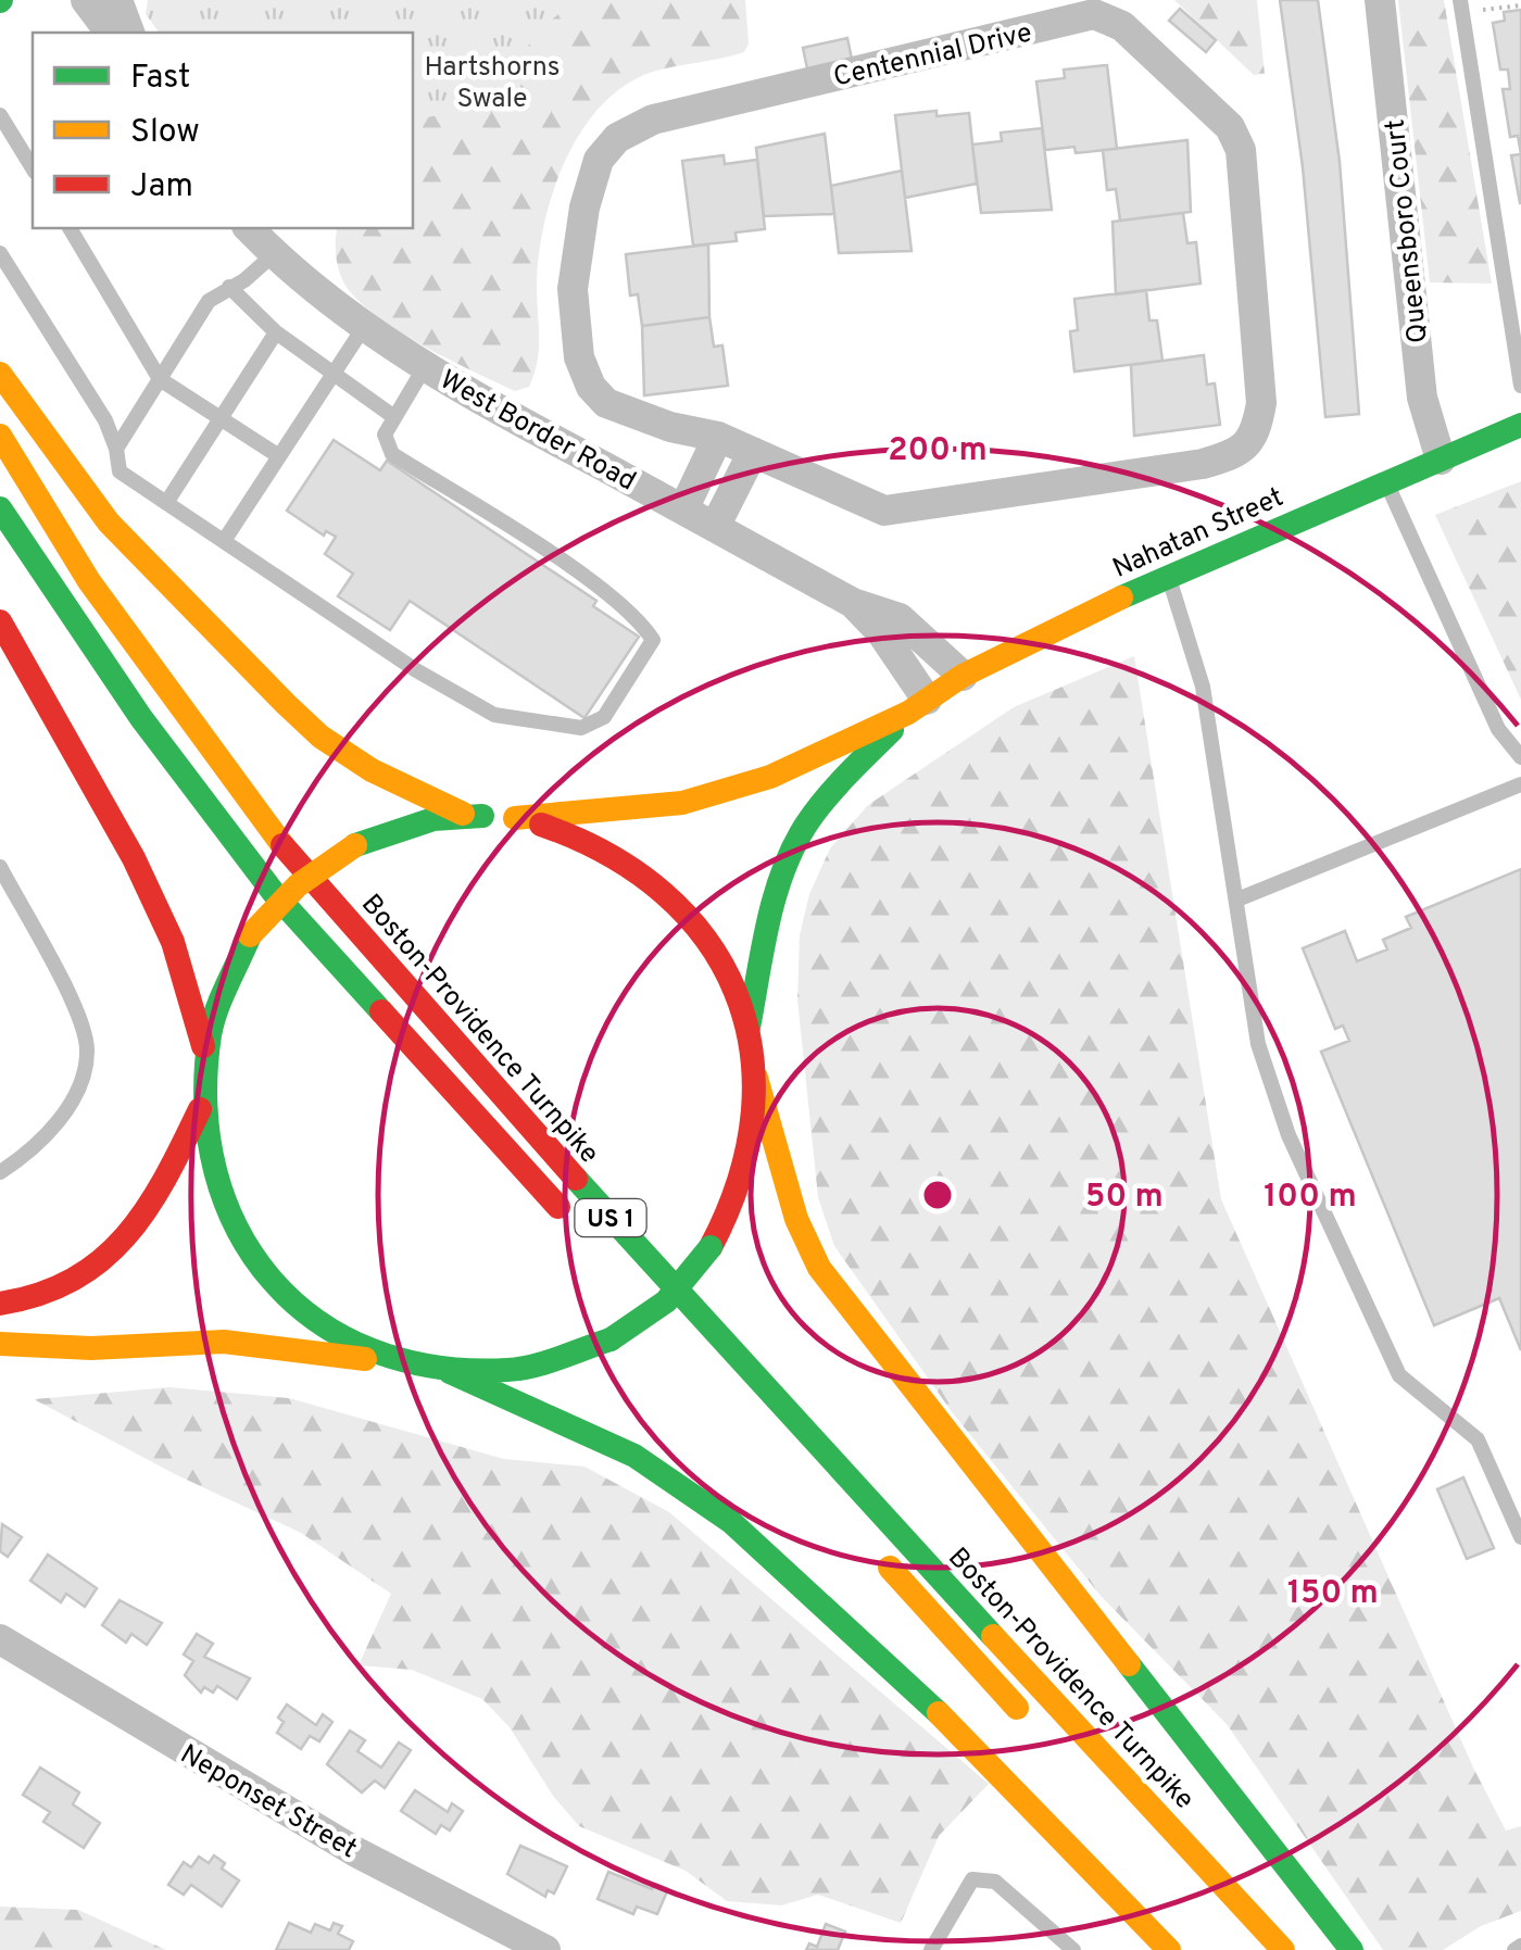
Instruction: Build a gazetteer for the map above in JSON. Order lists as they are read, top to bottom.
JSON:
{
  "streets": {
    "main road": ["Nahatan Street", "Boston-Providence Turnpike", "US 1"],
    "street": [
      "Centennial Drive",
      "Queensboro Court",
      "West Border Road",
      "Neponset Street"
    ]
  },
  "crossings": [
    ["Queensboro Court", "Nahatan Street"]
  ],
  "parks": ["Hartshorns Swale"],
  "legend": ["Fast", "Slow", "Jam"],
  "rings": [
    "200 m",
    "50 m",
    "100 m",
    "150 m"
  ]
}
